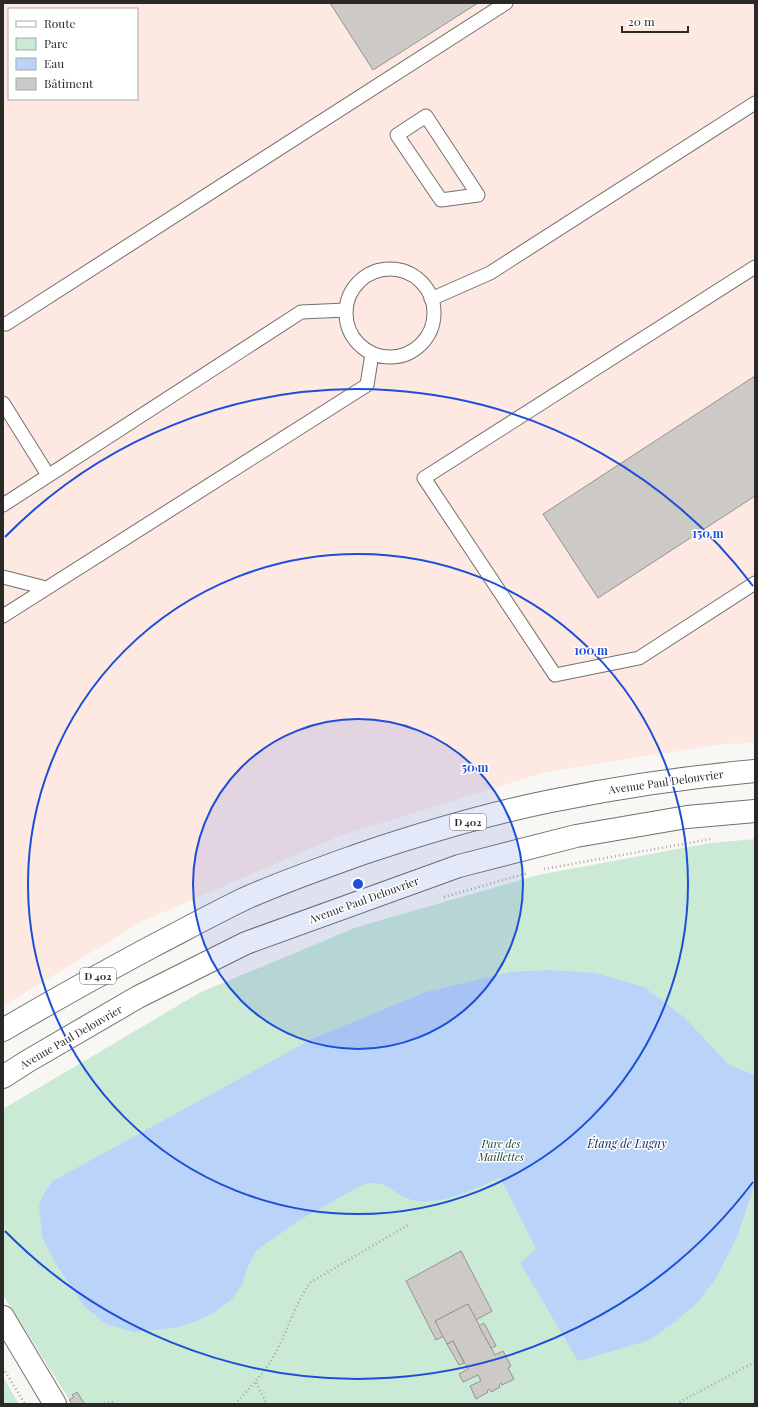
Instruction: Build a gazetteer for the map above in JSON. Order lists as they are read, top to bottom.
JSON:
{
  "streets": {
    "main road": ["Avenue Paul Delouvrier", "D 402"]
  },
  "water": ["Étang de Lugny"],
  "parks": ["Parc des Maillettes"],
  "legend": [
    "Route",
    "Parc",
    "Eau",
    "Bâtiment"
  ],
  "scale_bar": "20 m",
  "rings": ["150 m", "100 m", "50 m"]
}
